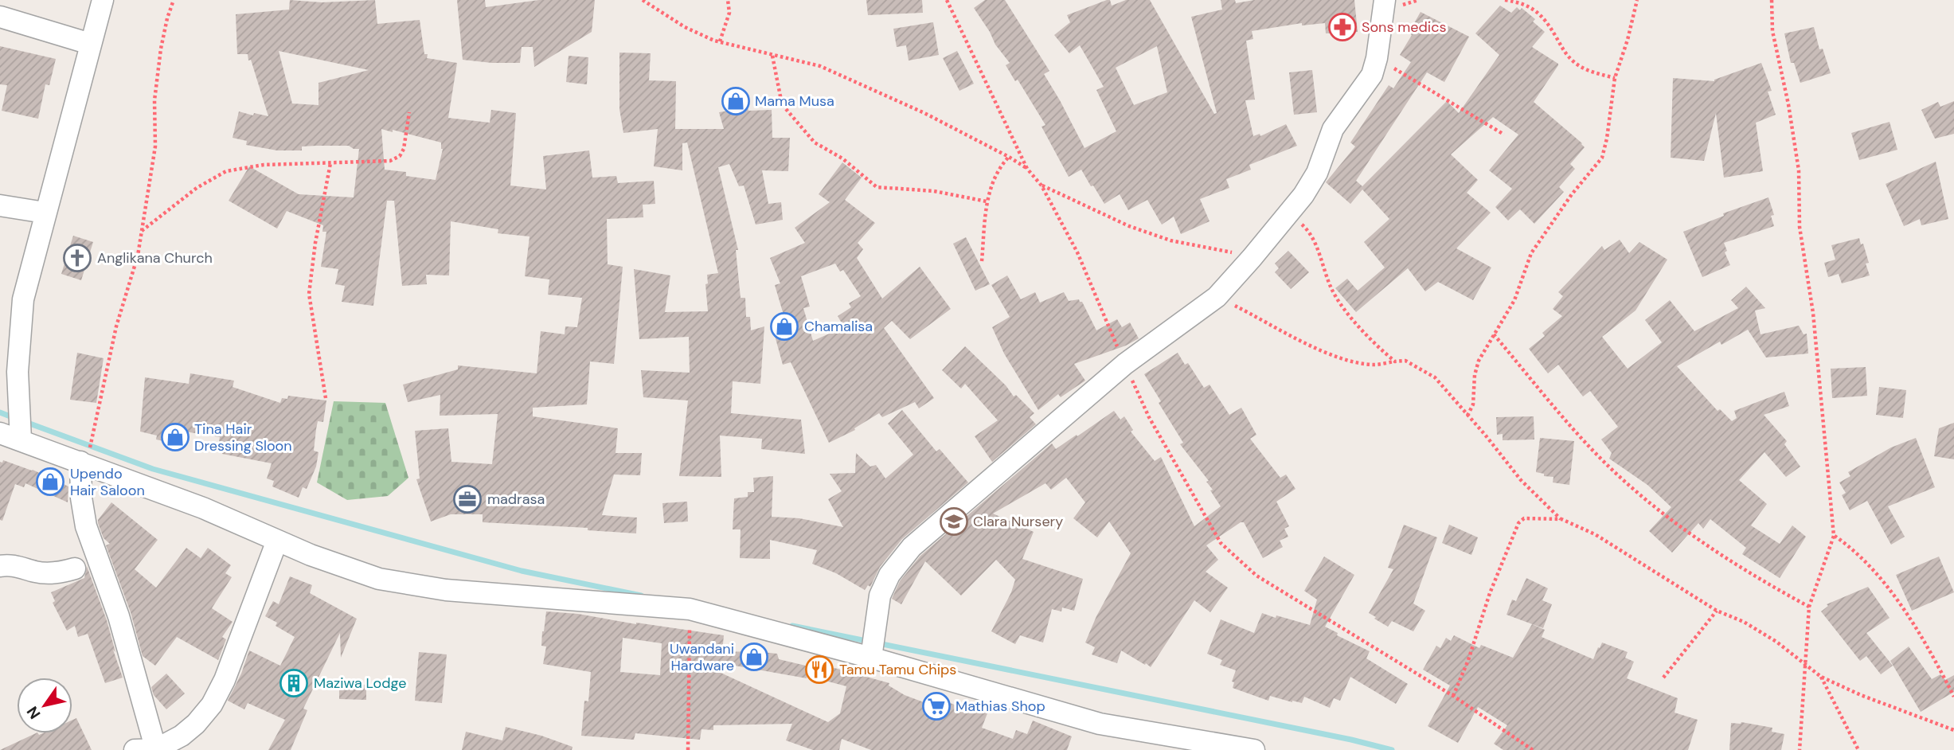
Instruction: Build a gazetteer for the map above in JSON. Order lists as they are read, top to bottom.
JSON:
{
  "places": {
    "pharmacy": ["Sons medics"],
    "shop": [
      "Mama Musa",
      "Chamalisa",
      "Tina Hair Dressing Sloon",
      "Upendo Hair Saloon",
      "Uwandani Hardware"
    ],
    "church": ["Anglikana Church"],
    "office": ["madrasa"],
    "school or university": ["Clara Nursery"],
    "restaurant": ["Tamu Tamu Chips"],
    "building": ["Maziwa Lodge"],
    "supermarket": ["Mathias Shop"]
  },
  "north": "bottom left"
}
